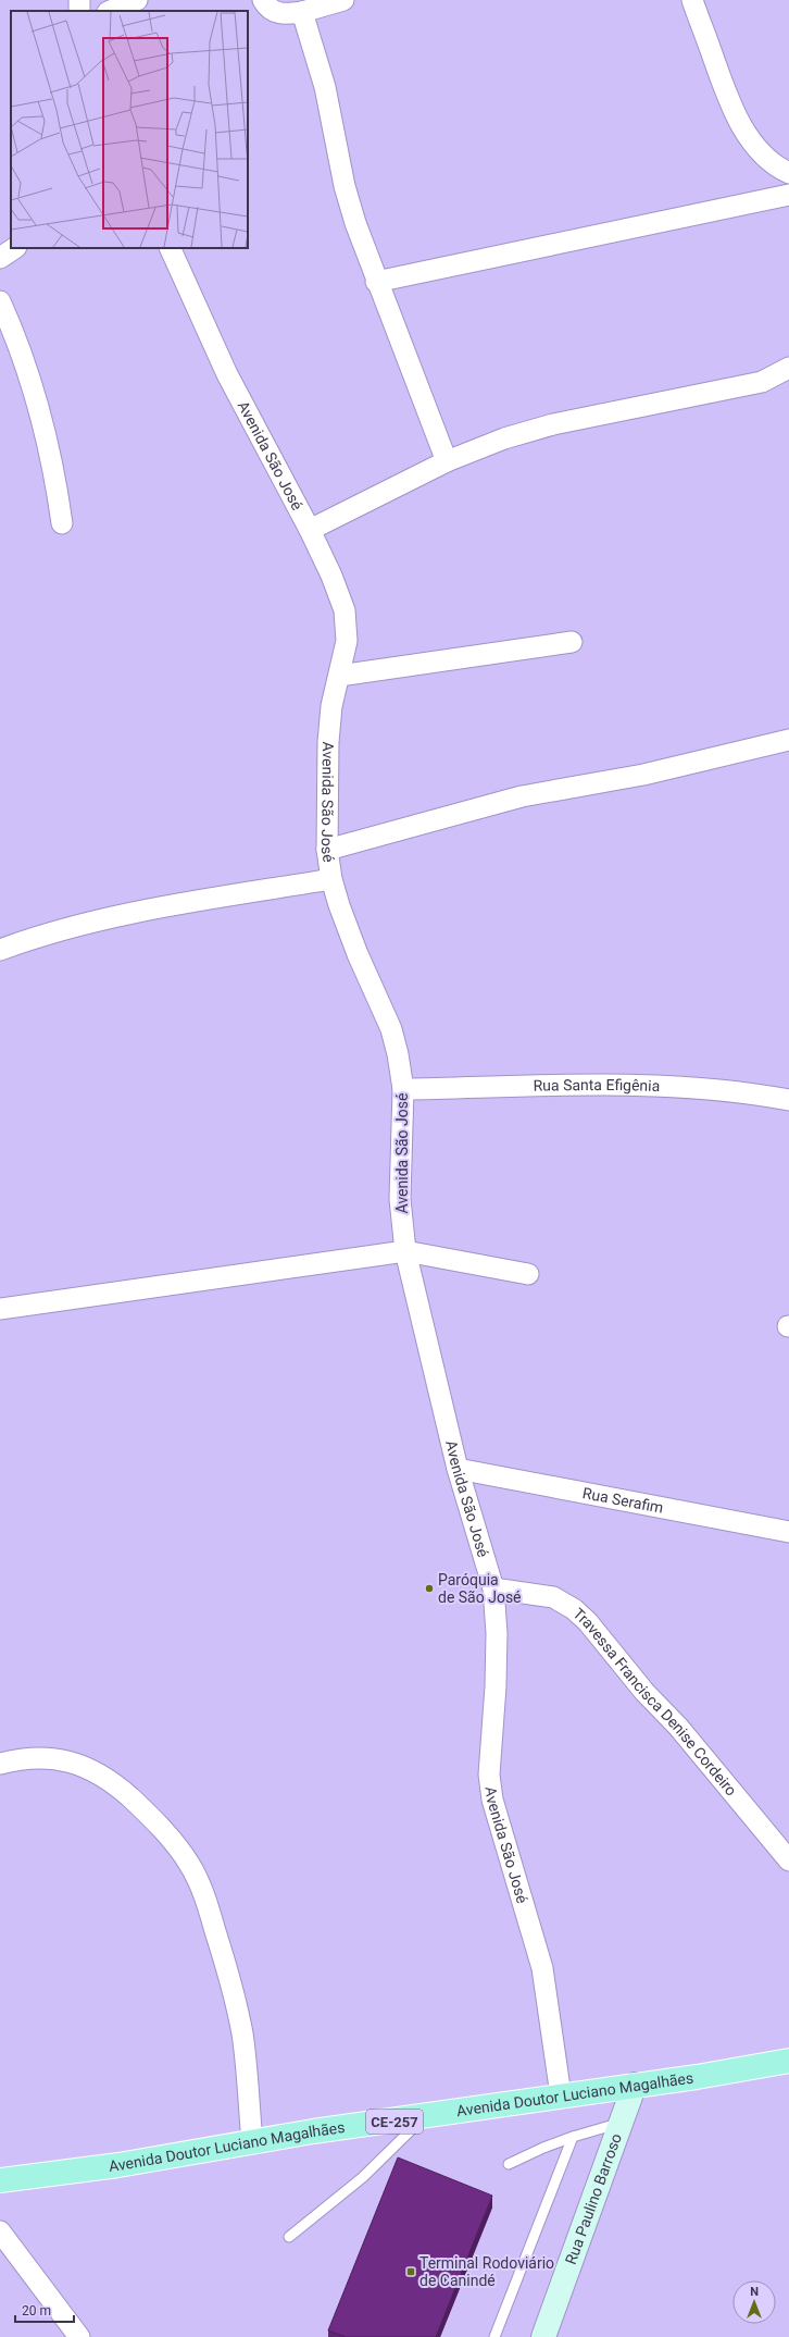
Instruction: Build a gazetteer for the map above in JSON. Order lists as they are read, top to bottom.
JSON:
{
  "streets": {
    "main road": ["Avenida Doutor Luciano Magalhães", "CE-257"],
    "street": [
      "Avenida São José",
      "Rua Santa Efigênia",
      "Rua Serafim",
      "Travessa Francisca Denise Cordeiro",
      "Rua Paulino Barroso"
    ]
  },
  "crossings": [
    ["Avenida São José", "Rua Santa Efigênia"],
    ["Avenida São José", "Rua Serafim"],
    ["Avenida São José", "Travessa Francisca Denise Cordeiro"],
    ["Avenida São José", "Avenida Doutor Luciano Magalhães"],
    ["Avenida Doutor Luciano Magalhães", "Rua Paulino Barroso"]
  ],
  "places": {
    "other": ["Paróquia de São José"],
    "transit": ["Terminal Rodoviário de Canindé"]
  },
  "scale_bar": "20 m",
  "north": "top"
}
